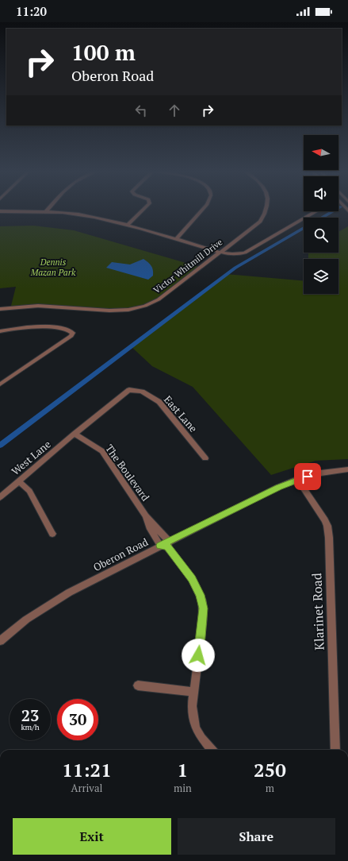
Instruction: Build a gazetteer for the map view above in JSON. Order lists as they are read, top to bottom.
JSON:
{
  "streets": {
    "street": [
      "Victor Whitmill Drive",
      "East Lane",
      "West Lane",
      "The Boulevard",
      "Oberon Road",
      "Klarinet Road"
    ]
  },
  "crossings": [
    ["East Lane", "West Lane"],
    ["East Lane", "The Boulevard"],
    ["West Lane", "The Boulevard"],
    ["The Boulevard", "Oberon Road"],
    ["Oberon Road", "Klarinet Road"]
  ],
  "parks": ["Dennis Mazan Park"],
  "north": "left",
  "page": {
    "status": "11:20",
    "turn": ["100 m", "Oberon Road"],
    "speed": "23 km/h",
    "limit": "30",
    "eta": [
      "11:21",
      "Arrival",
      "1",
      "min",
      "250",
      "m"
    ],
    "buttons": ["Exit", "Share"]
  }
}
